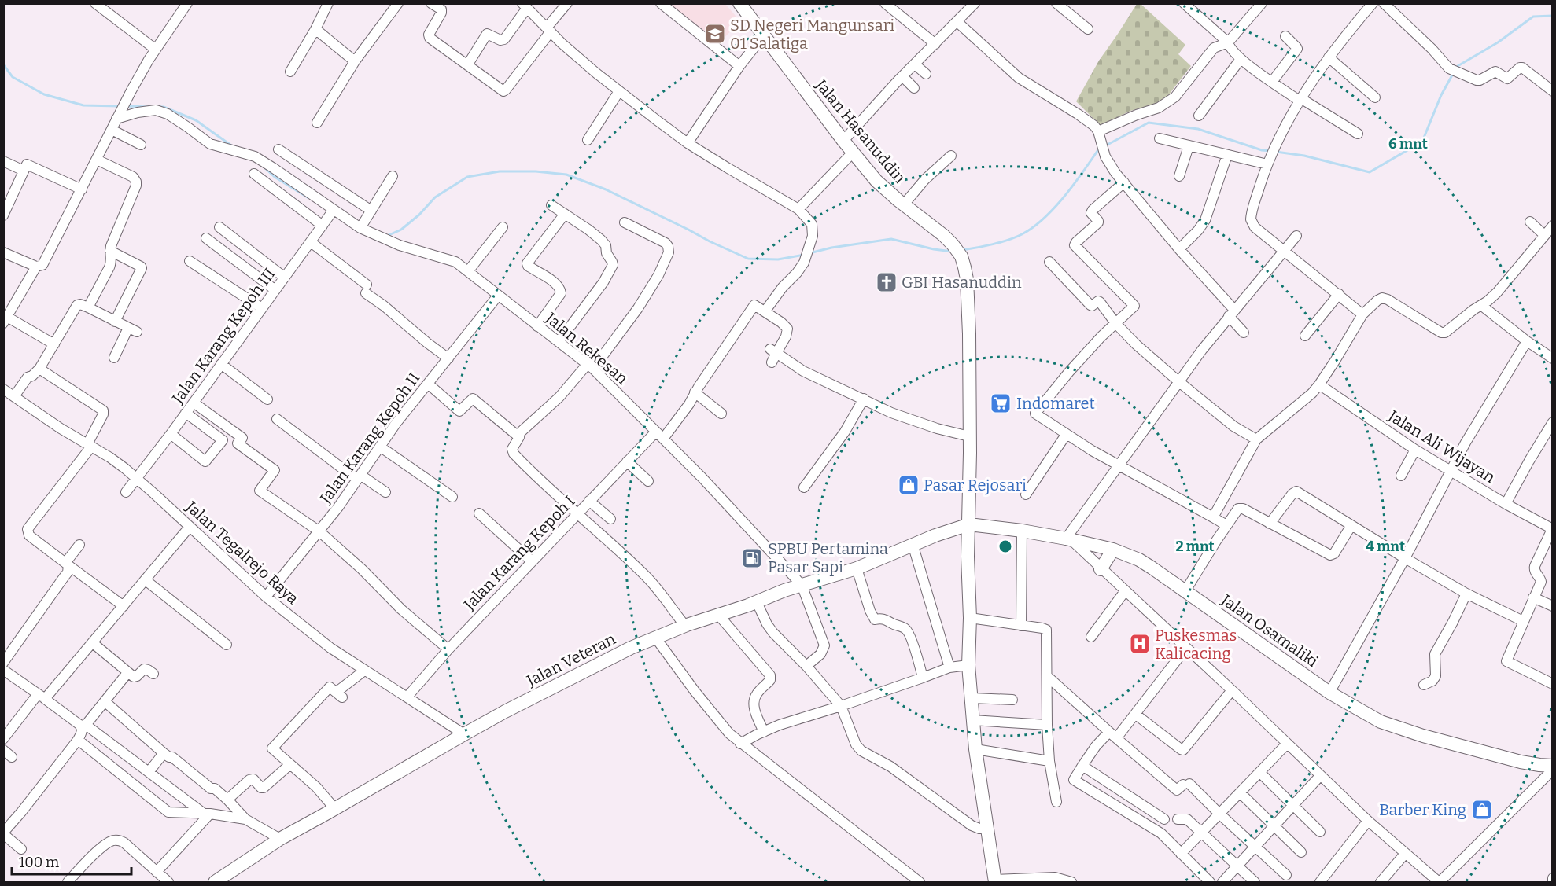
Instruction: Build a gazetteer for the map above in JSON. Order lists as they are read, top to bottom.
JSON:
{
  "streets": {
    "main road": ["Jalan Hasanuddin", "Jalan Osamaliki", "Jalan Veteran"],
    "street": [
      "Jalan Karang Kepoh III",
      "Jalan Rekesan",
      "Jalan Karang Kepoh II",
      "Jalan Ali Wijayan",
      "Jalan Tegalrejo Raya",
      "Jalan Karang Kepoh I"
    ]
  },
  "crossings": [
    ["Jalan Hasanuddin", "Jalan Osamaliki"],
    ["Jalan Hasanuddin", "Jalan Veteran"],
    ["Jalan Karang Kepoh III", "Jalan Rekesan"],
    ["Jalan Karang Kepoh III", "Jalan Tegalrejo Raya"],
    ["Jalan Rekesan", "Jalan Karang Kepoh II"],
    ["Jalan Rekesan", "Jalan Karang Kepoh I"],
    ["Jalan Rekesan", "Jalan Veteran"],
    ["Jalan Karang Kepoh II", "Jalan Tegalrejo Raya"],
    ["Jalan Tegalrejo Raya", "Jalan Karang Kepoh I"],
    ["Jalan Tegalrejo Raya", "Jalan Veteran"],
    ["Jalan Osamaliki", "Jalan Veteran"]
  ],
  "places": {
    "school or university": ["SD Negeri Mangunsari 01 Salatiga"],
    "church": ["GBI Hasanuddin"],
    "supermarket": ["Indomaret"],
    "shop": ["Pasar Rejosari", "Barber King"],
    "fuel station": ["SPBU Pertamina Pasar Sapi"],
    "hospital": ["Puskesmas Kalicacing"]
  },
  "scale_bar": "100 m",
  "rings": ["6 mnt", "2 mnt", "4 mnt"]
}
